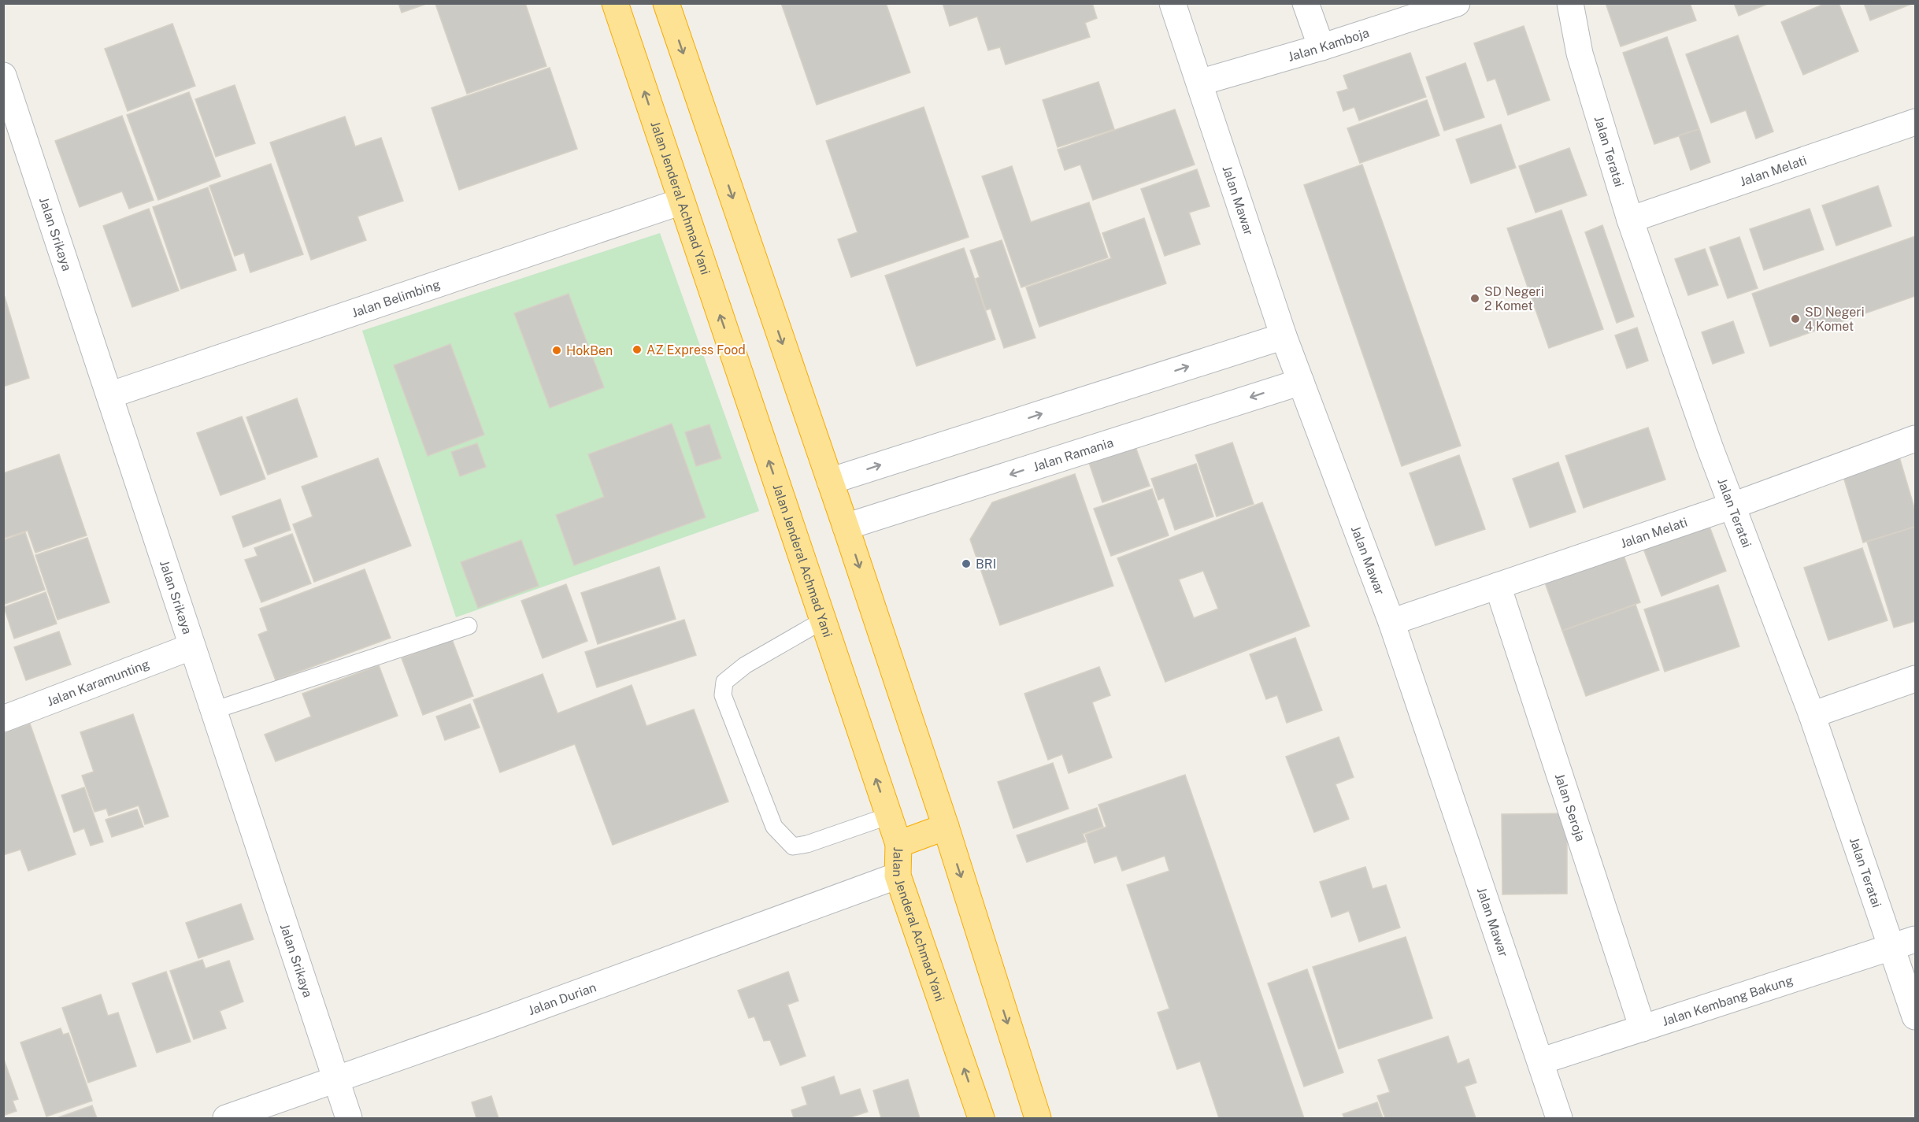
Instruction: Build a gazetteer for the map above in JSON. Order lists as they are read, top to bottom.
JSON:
{
  "streets": {
    "highway": ["Jalan Jenderal Achmad Yani"],
    "street": [
      "Jalan Kamboja",
      "Jalan Teratai",
      "Jalan Melati",
      "Jalan Mawar",
      "Jalan Srikaya",
      "Jalan Belimbing",
      "Jalan Ramania",
      "Jalan Karamunting",
      "Jalan Seroja",
      "Jalan Durian",
      "Jalan Kembang Bakung"
    ]
  },
  "crossings": [
    ["Jalan Kamboja", "Jalan Mawar"],
    ["Jalan Teratai", "Jalan Melati"],
    ["Jalan Teratai", "Jalan Kembang Bakung"],
    ["Jalan Melati", "Jalan Mawar"],
    ["Jalan Melati", "Jalan Seroja"],
    ["Jalan Jenderal Achmad Yani", "Jalan Belimbing"],
    ["Jalan Jenderal Achmad Yani", "Jalan Durian"],
    ["Jalan Mawar", "Jalan Ramania"],
    ["Jalan Mawar", "Jalan Kembang Bakung"],
    ["Jalan Srikaya", "Jalan Belimbing"],
    ["Jalan Srikaya", "Jalan Karamunting"],
    ["Jalan Srikaya", "Jalan Durian"],
    ["Jalan Seroja", "Jalan Kembang Bakung"]
  ],
  "places": [
    "SD Negeri 2 Komet",
    "SD Negeri 4 Komet",
    "AZ Express Food",
    "HokBen",
    "BRI"
  ]
}
